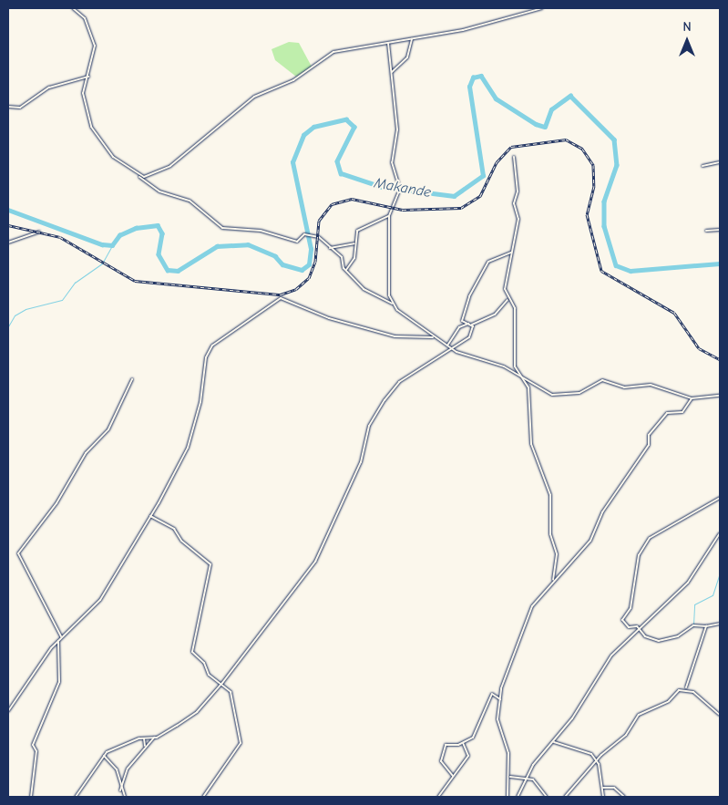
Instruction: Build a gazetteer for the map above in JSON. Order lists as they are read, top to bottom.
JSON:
{
  "water": ["Makande"],
  "north": "top"
}
